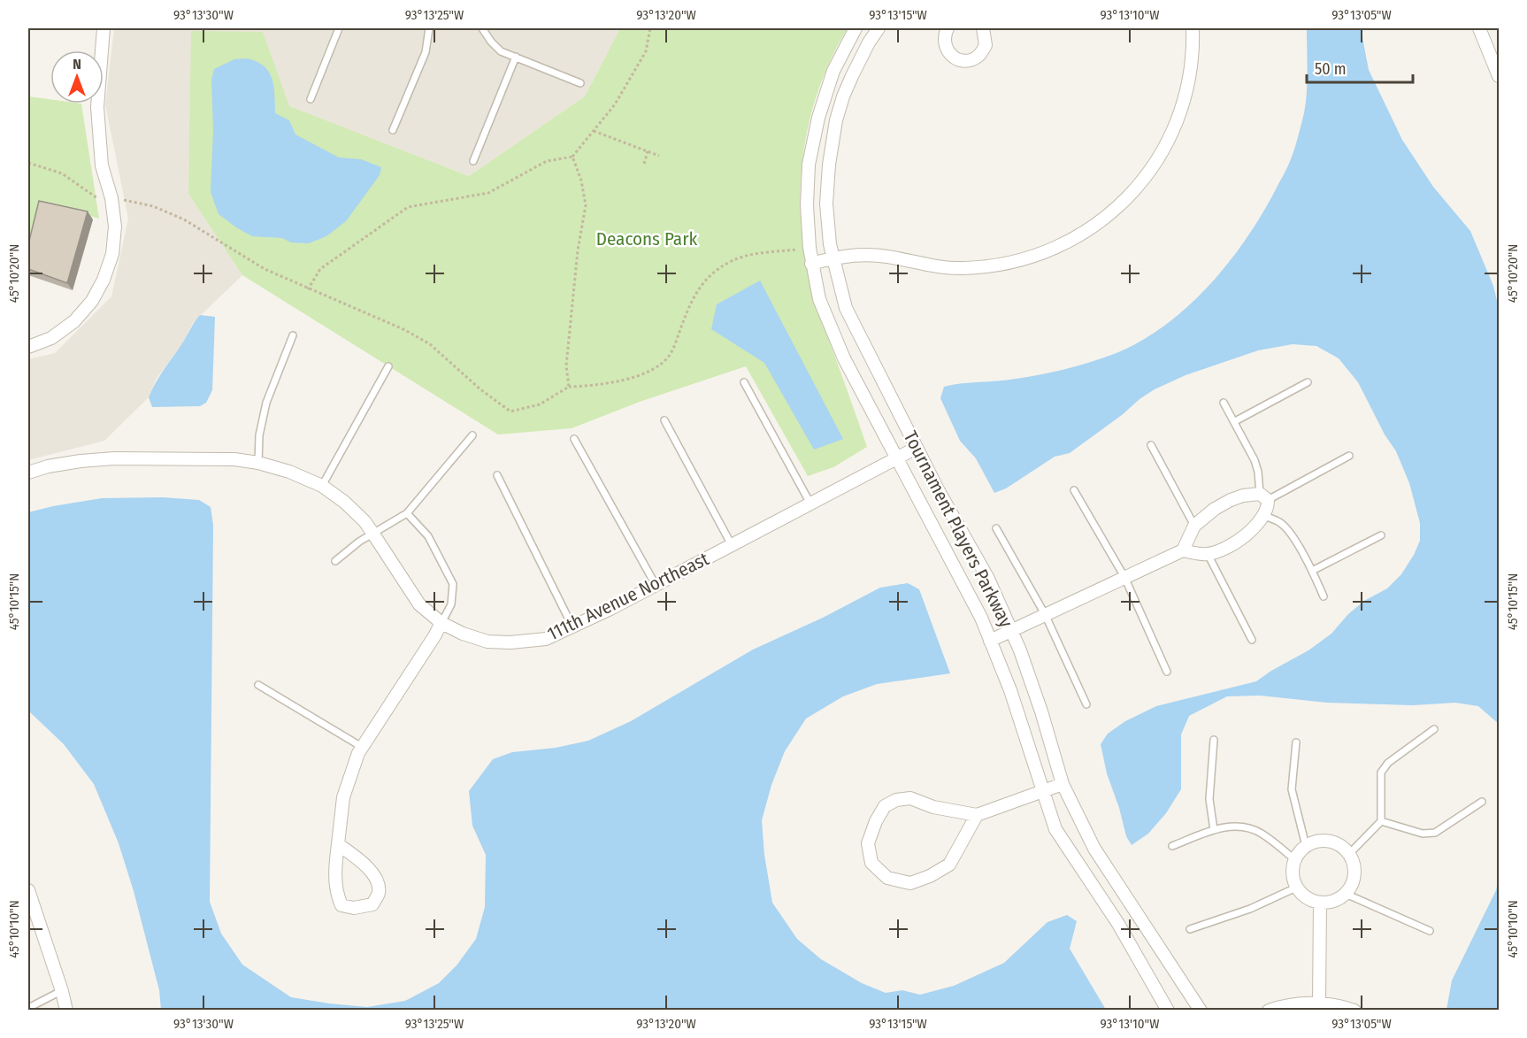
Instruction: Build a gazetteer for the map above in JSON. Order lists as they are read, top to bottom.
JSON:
{
  "streets": {
    "street": ["Tournament Players Parkway", "111th Avenue Northeast"]
  },
  "crossings": [
    ["Tournament Players Parkway", "111th Avenue Northeast"]
  ],
  "parks": ["Deacons Park"],
  "scale_bar": "50 m",
  "north": "top",
  "coordinates": [
    "93°13'30\"W",
    "93°13'25\"W",
    "93°13'20\"W",
    "93°13'15\"W",
    "93°13'10\"W",
    "93°13'05\"W",
    "45°10'20\"N",
    "45°10'15\"N",
    "45°10'10\"N"
  ]
}
